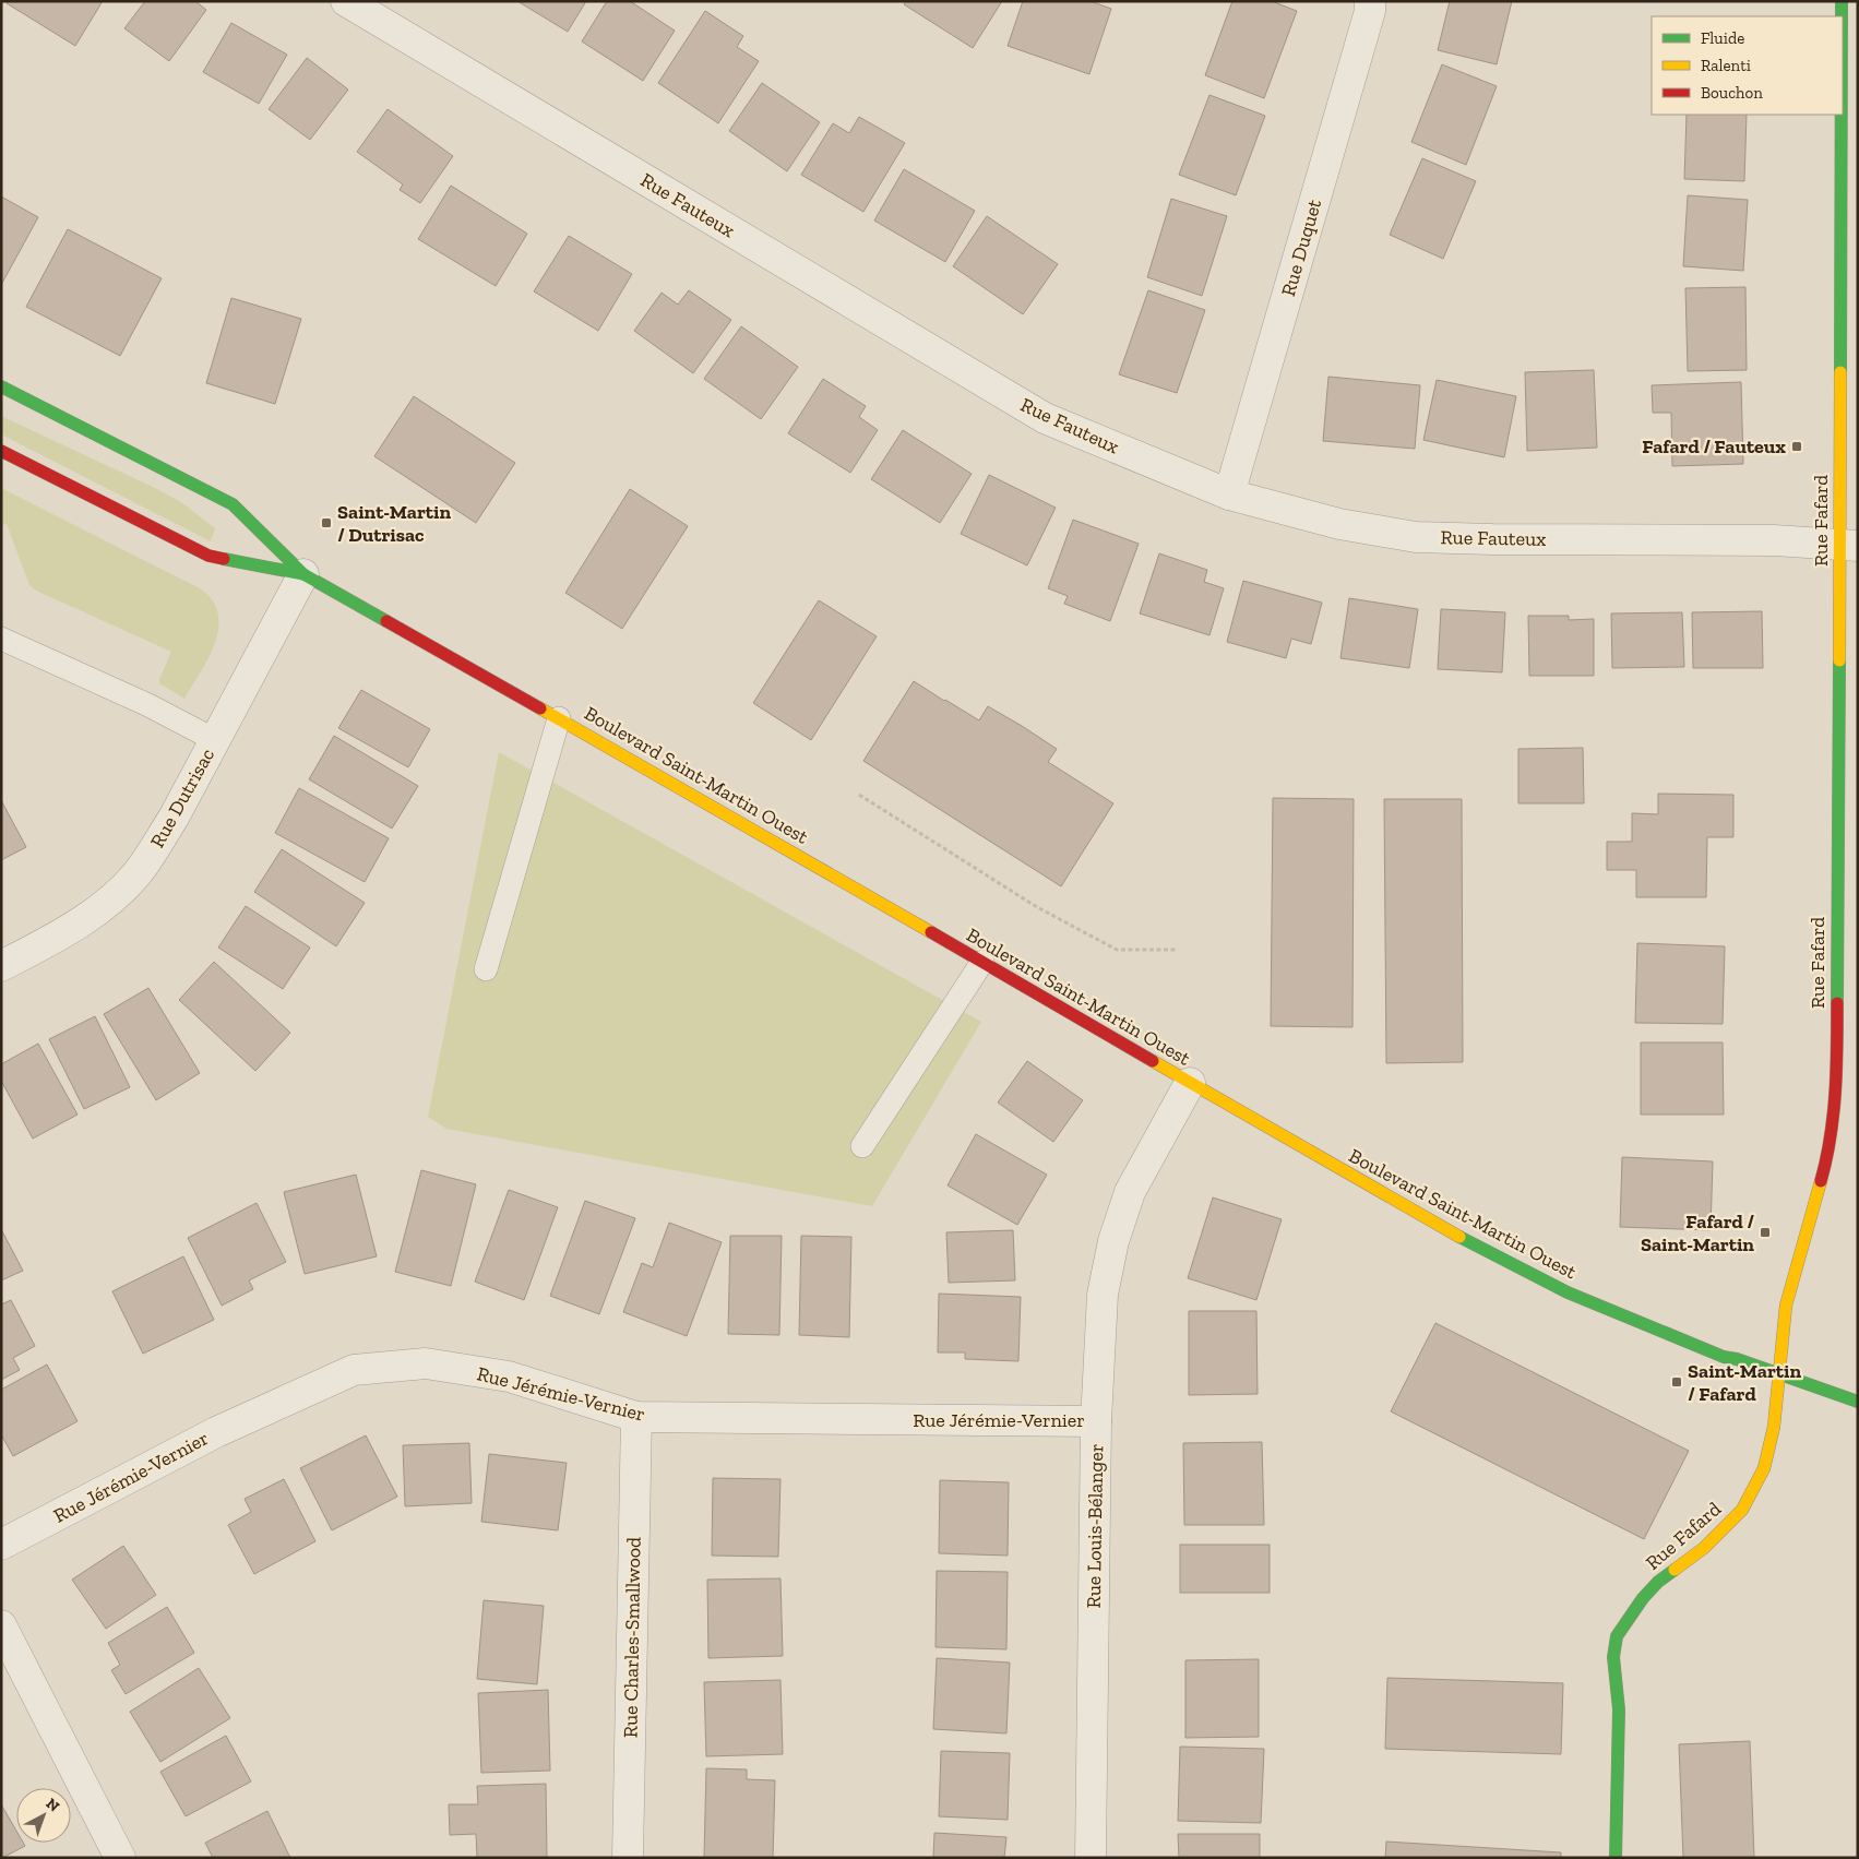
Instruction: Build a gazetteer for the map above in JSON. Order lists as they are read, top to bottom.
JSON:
{
  "streets": {
    "main road": ["Rue Fafard", "Boulevard Saint-Martin Ouest"],
    "street": [
      "Rue Fauteux",
      "Rue Duquet",
      "Rue Dutrisac",
      "Rue Jérémie-Vernier",
      "Rue Louis-Bélanger",
      "Rue Charles-Smallwood"
    ]
  },
  "crossings": [
    ["Rue Fauteux", "Rue Duquet"],
    ["Rue Fauteux", "Rue Fafard"],
    ["Rue Fafard", "Boulevard Saint-Martin Ouest"],
    ["Boulevard Saint-Martin Ouest", "Rue Dutrisac"],
    ["Boulevard Saint-Martin Ouest", "Rue Louis-Bélanger"],
    ["Rue Jérémie-Vernier", "Rue Louis-Bélanger"],
    ["Rue Jérémie-Vernier", "Rue Charles-Smallwood"]
  ],
  "places": {
    "transit": [
      "Fafard / Fauteux",
      "Saint-Martin / Dutrisac",
      "Fafard / Saint-Martin",
      "Saint-Martin / Fafard"
    ]
  },
  "legend": ["Fluide", "Ralenti", "Bouchon"],
  "north": "top right"
}
